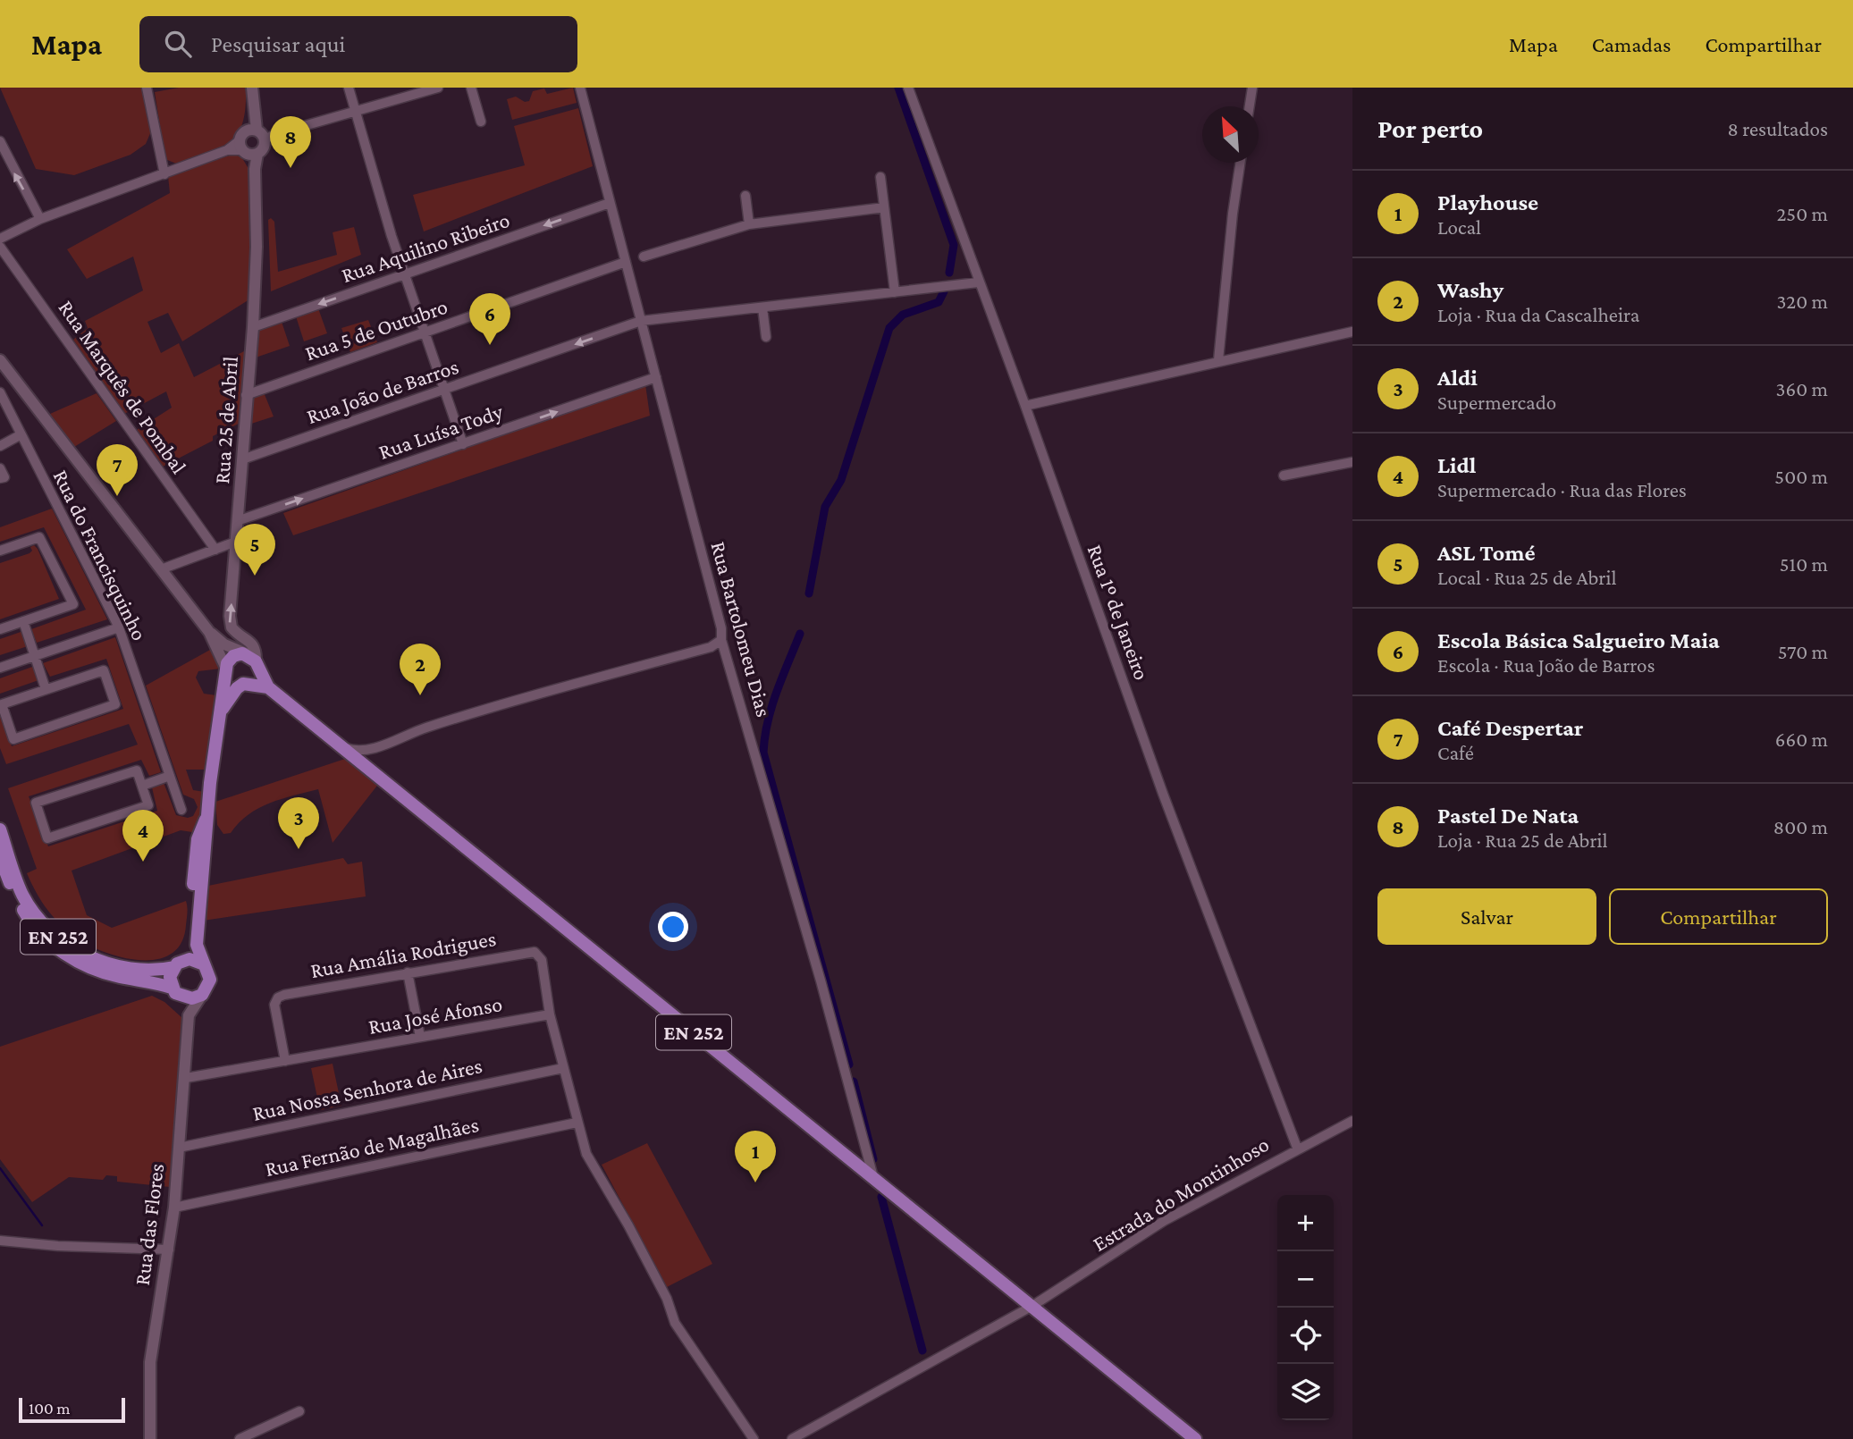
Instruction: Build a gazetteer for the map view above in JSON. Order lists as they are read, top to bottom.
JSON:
{
  "streets": {
    "main road": ["EN 252"],
    "street": [
      "Rua Aquilino Ribeiro",
      "Rua 5 de Outubro",
      "Rua Marquês de Pombal",
      "Rua João de Barros",
      "Rua 25 de Abril",
      "Rua Luísa Tody",
      "Rua do Francisquinho",
      "Rua 1º de Janeiro",
      "Rua Bartolomeu Dias",
      "Rua Amália Rodrigues",
      "Rua José Afonso",
      "Rua Nossa Senhora de Aires",
      "Rua Fernão de Magalhães",
      "Estrada do Montinhoso",
      "Rua das Flores"
    ]
  },
  "crossings": [
    ["Rua Aquilino Ribeiro", "Rua 25 de Abril"],
    ["Rua Aquilino Ribeiro", "Rua Bartolomeu Dias"],
    ["Rua 5 de Outubro", "Rua 25 de Abril"],
    ["Rua 5 de Outubro", "Rua Bartolomeu Dias"],
    ["Rua João de Barros", "Rua 25 de Abril"],
    ["Rua João de Barros", "Rua 1º de Janeiro"],
    ["Rua João de Barros", "Rua Bartolomeu Dias"],
    ["Rua 25 de Abril", "Rua Luísa Tody"],
    ["Rua 25 de Abril", "EN 252"],
    ["Rua Luísa Tody", "Rua Bartolomeu Dias"],
    ["Rua 1º de Janeiro", "Estrada do Montinhoso"],
    ["Rua Bartolomeu Dias", "EN 252"],
    ["EN 252", "Estrada do Montinhoso"],
    ["Rua Amália Rodrigues", "Rua José Afonso"],
    ["Rua José Afonso", "Rua das Flores"],
    ["Rua Nossa Senhora de Aires", "Rua das Flores"],
    ["Rua Fernão de Magalhães", "Rua das Flores"]
  ],
  "one_way": ["Rua Aquilino Ribeiro", "Rua Luísa Tody"],
  "scale_bar": "100 m",
  "north": "top left",
  "page": {
    "header": "Mapa",
    "search": "Pesquisar aqui",
    "nav": ["Mapa", "Camadas", "Compartilhar"],
    "heading": ["Por perto", "8 resultados"],
    "pins": [
      "8",
      "6",
      "7",
      "5",
      "2",
      "3",
      "4",
      "1"
    ],
    "list": [
      {
        "mark": "1",
        "name": "Playhouse",
        "note": "Local",
        "value": "250 m"
      },
      {
        "mark": "2",
        "name": "Washy",
        "note": "Loja · Rua da Cascalheira",
        "value": "320 m"
      },
      {
        "mark": "3",
        "name": "Aldi",
        "note": "Supermercado",
        "value": "360 m"
      },
      {
        "mark": "4",
        "name": "Lidl",
        "note": "Supermercado · Rua das Flores",
        "value": "500 m"
      },
      {
        "mark": "5",
        "name": "ASL Tomé",
        "note": "Local · Rua 25 de Abril",
        "value": "510 m"
      },
      {
        "mark": "6",
        "name": "Escola Básica Salgueiro Maia",
        "note": "Escola · Rua João de Barros",
        "value": "570 m"
      },
      {
        "mark": "7",
        "name": "Café Despertar",
        "note": "Café",
        "value": "660 m"
      },
      {
        "mark": "8",
        "name": "Pastel De Nata",
        "note": "Loja · Rua 25 de Abril",
        "value": "800 m"
      }
    ],
    "buttons": ["Salvar", "Compartilhar"],
    "map_buttons": ["+", "−"],
    "scale": "100 m"
  }
}
